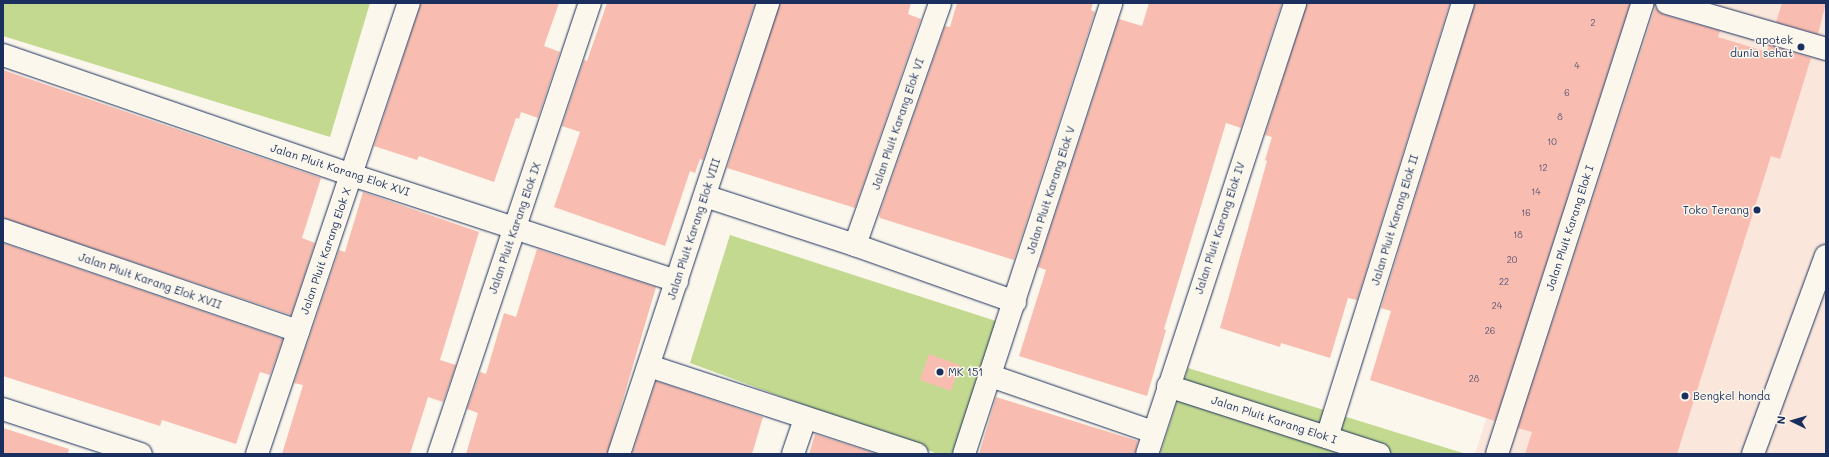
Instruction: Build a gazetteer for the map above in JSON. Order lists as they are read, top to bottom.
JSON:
{
  "streets": {
    "street": [
      "Jalan Pluit Karang Elok VI",
      "Jalan Pluit Karang Elok XVI",
      "Jalan Pluit Karang Elok V",
      "Jalan Pluit Karang Elok II",
      "Jalan Pluit Karang Elok IX",
      "Jalan Pluit Karang Elok IV",
      "Jalan Pluit Karang Elok I",
      "Jalan Pluit Karang Elok VIII",
      "Jalan Pluit Karang Elok X",
      "Jalan Pluit Karang Elok XVII"
    ]
  },
  "crossings": [
    ["Jalan Pluit Karang Elok XVI", "Jalan Pluit Karang Elok IX"],
    ["Jalan Pluit Karang Elok XVI", "Jalan Pluit Karang Elok VIII"],
    ["Jalan Pluit Karang Elok XVI", "Jalan Pluit Karang Elok X"],
    ["Jalan Pluit Karang Elok II", "Jalan Pluit Karang Elok I"],
    ["Jalan Pluit Karang Elok IV", "Jalan Pluit Karang Elok I"],
    ["Jalan Pluit Karang Elok X", "Jalan Pluit Karang Elok XVII"]
  ],
  "places": [
    "apotek dunia sehat",
    "Toko Terang",
    "MK 151",
    "Bengkel honda"
  ],
  "house_numbers": [
    "2",
    "4",
    "6",
    "8",
    "10",
    "12",
    "14",
    "16",
    "18",
    "20",
    "22",
    "24",
    "26",
    "28"
  ],
  "north": "left"
}
